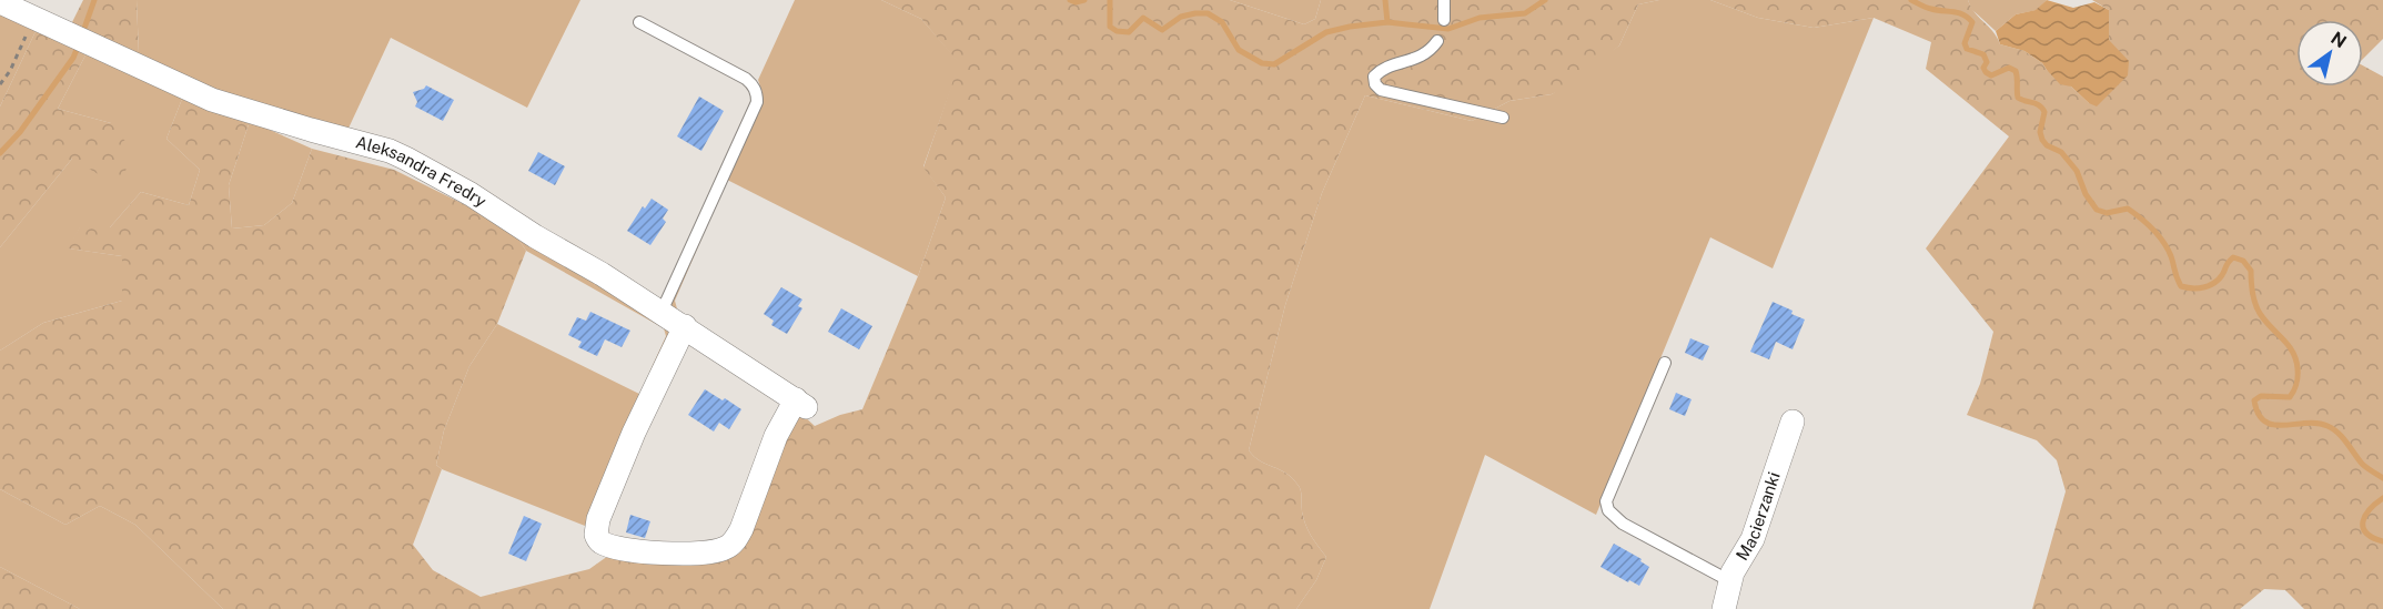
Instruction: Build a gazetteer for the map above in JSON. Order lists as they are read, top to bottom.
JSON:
{
  "streets": {
    "street": ["Aleksandra Fredry", "Macierzanki"]
  },
  "north": "top right"
}
